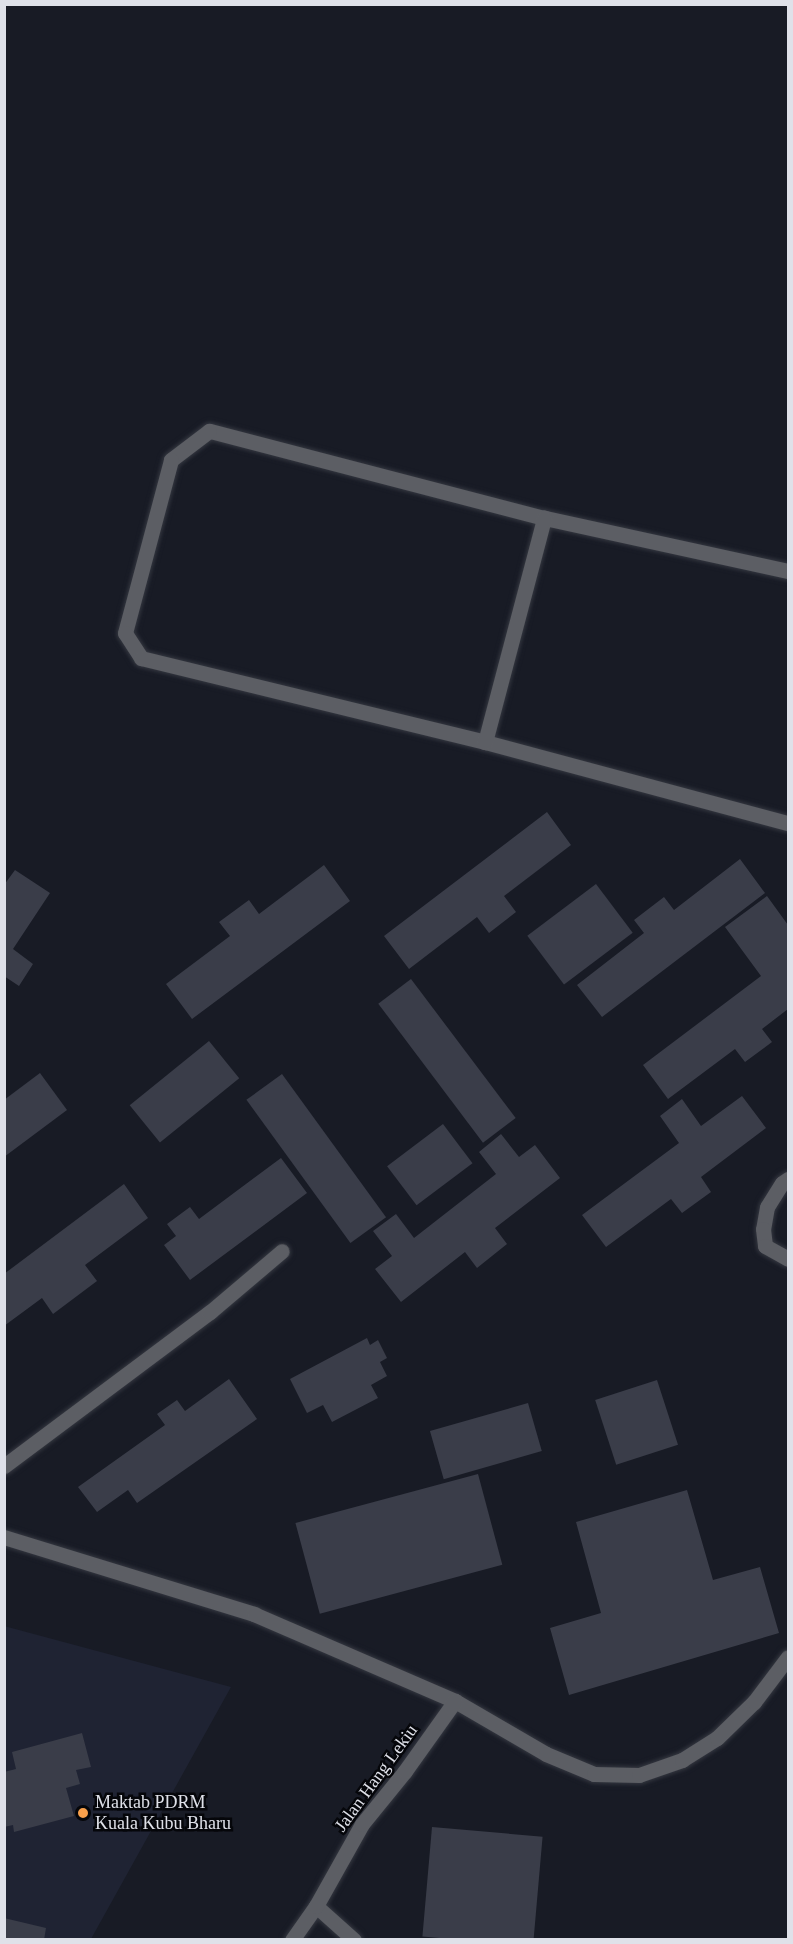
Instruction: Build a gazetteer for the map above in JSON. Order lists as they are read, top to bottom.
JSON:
{
  "streets": {
    "street": ["Jalan Hang Lekiu"]
  },
  "places": ["Maktab PDRM Kuala Kubu Bharu"]
}
